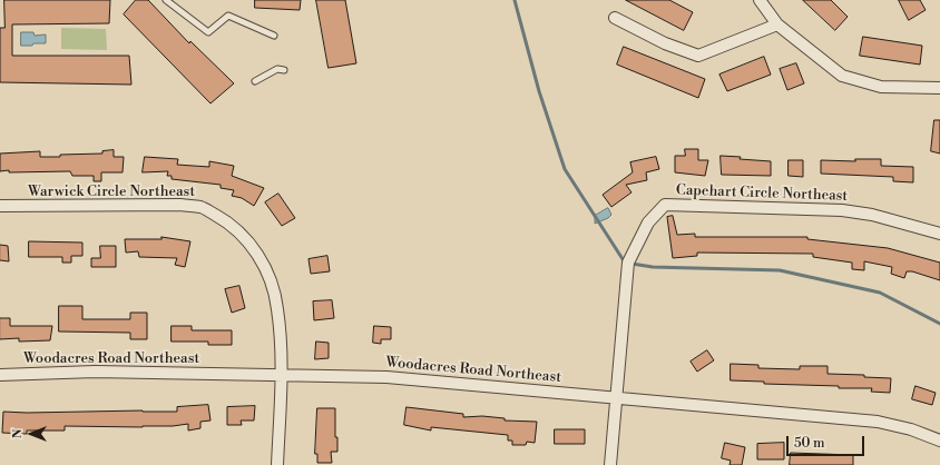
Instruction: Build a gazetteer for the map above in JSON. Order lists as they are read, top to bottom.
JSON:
{
  "streets": {
    "street": ["Warwick Circle Northeast", "Capehart Circle Northeast", "Woodacres Road Northeast"]
  },
  "crossings": [
    ["Warwick Circle Northeast", "Woodacres Road Northeast"],
    ["Capehart Circle Northeast", "Woodacres Road Northeast"]
  ],
  "scale_bar": "50 m",
  "north": "left"
}
